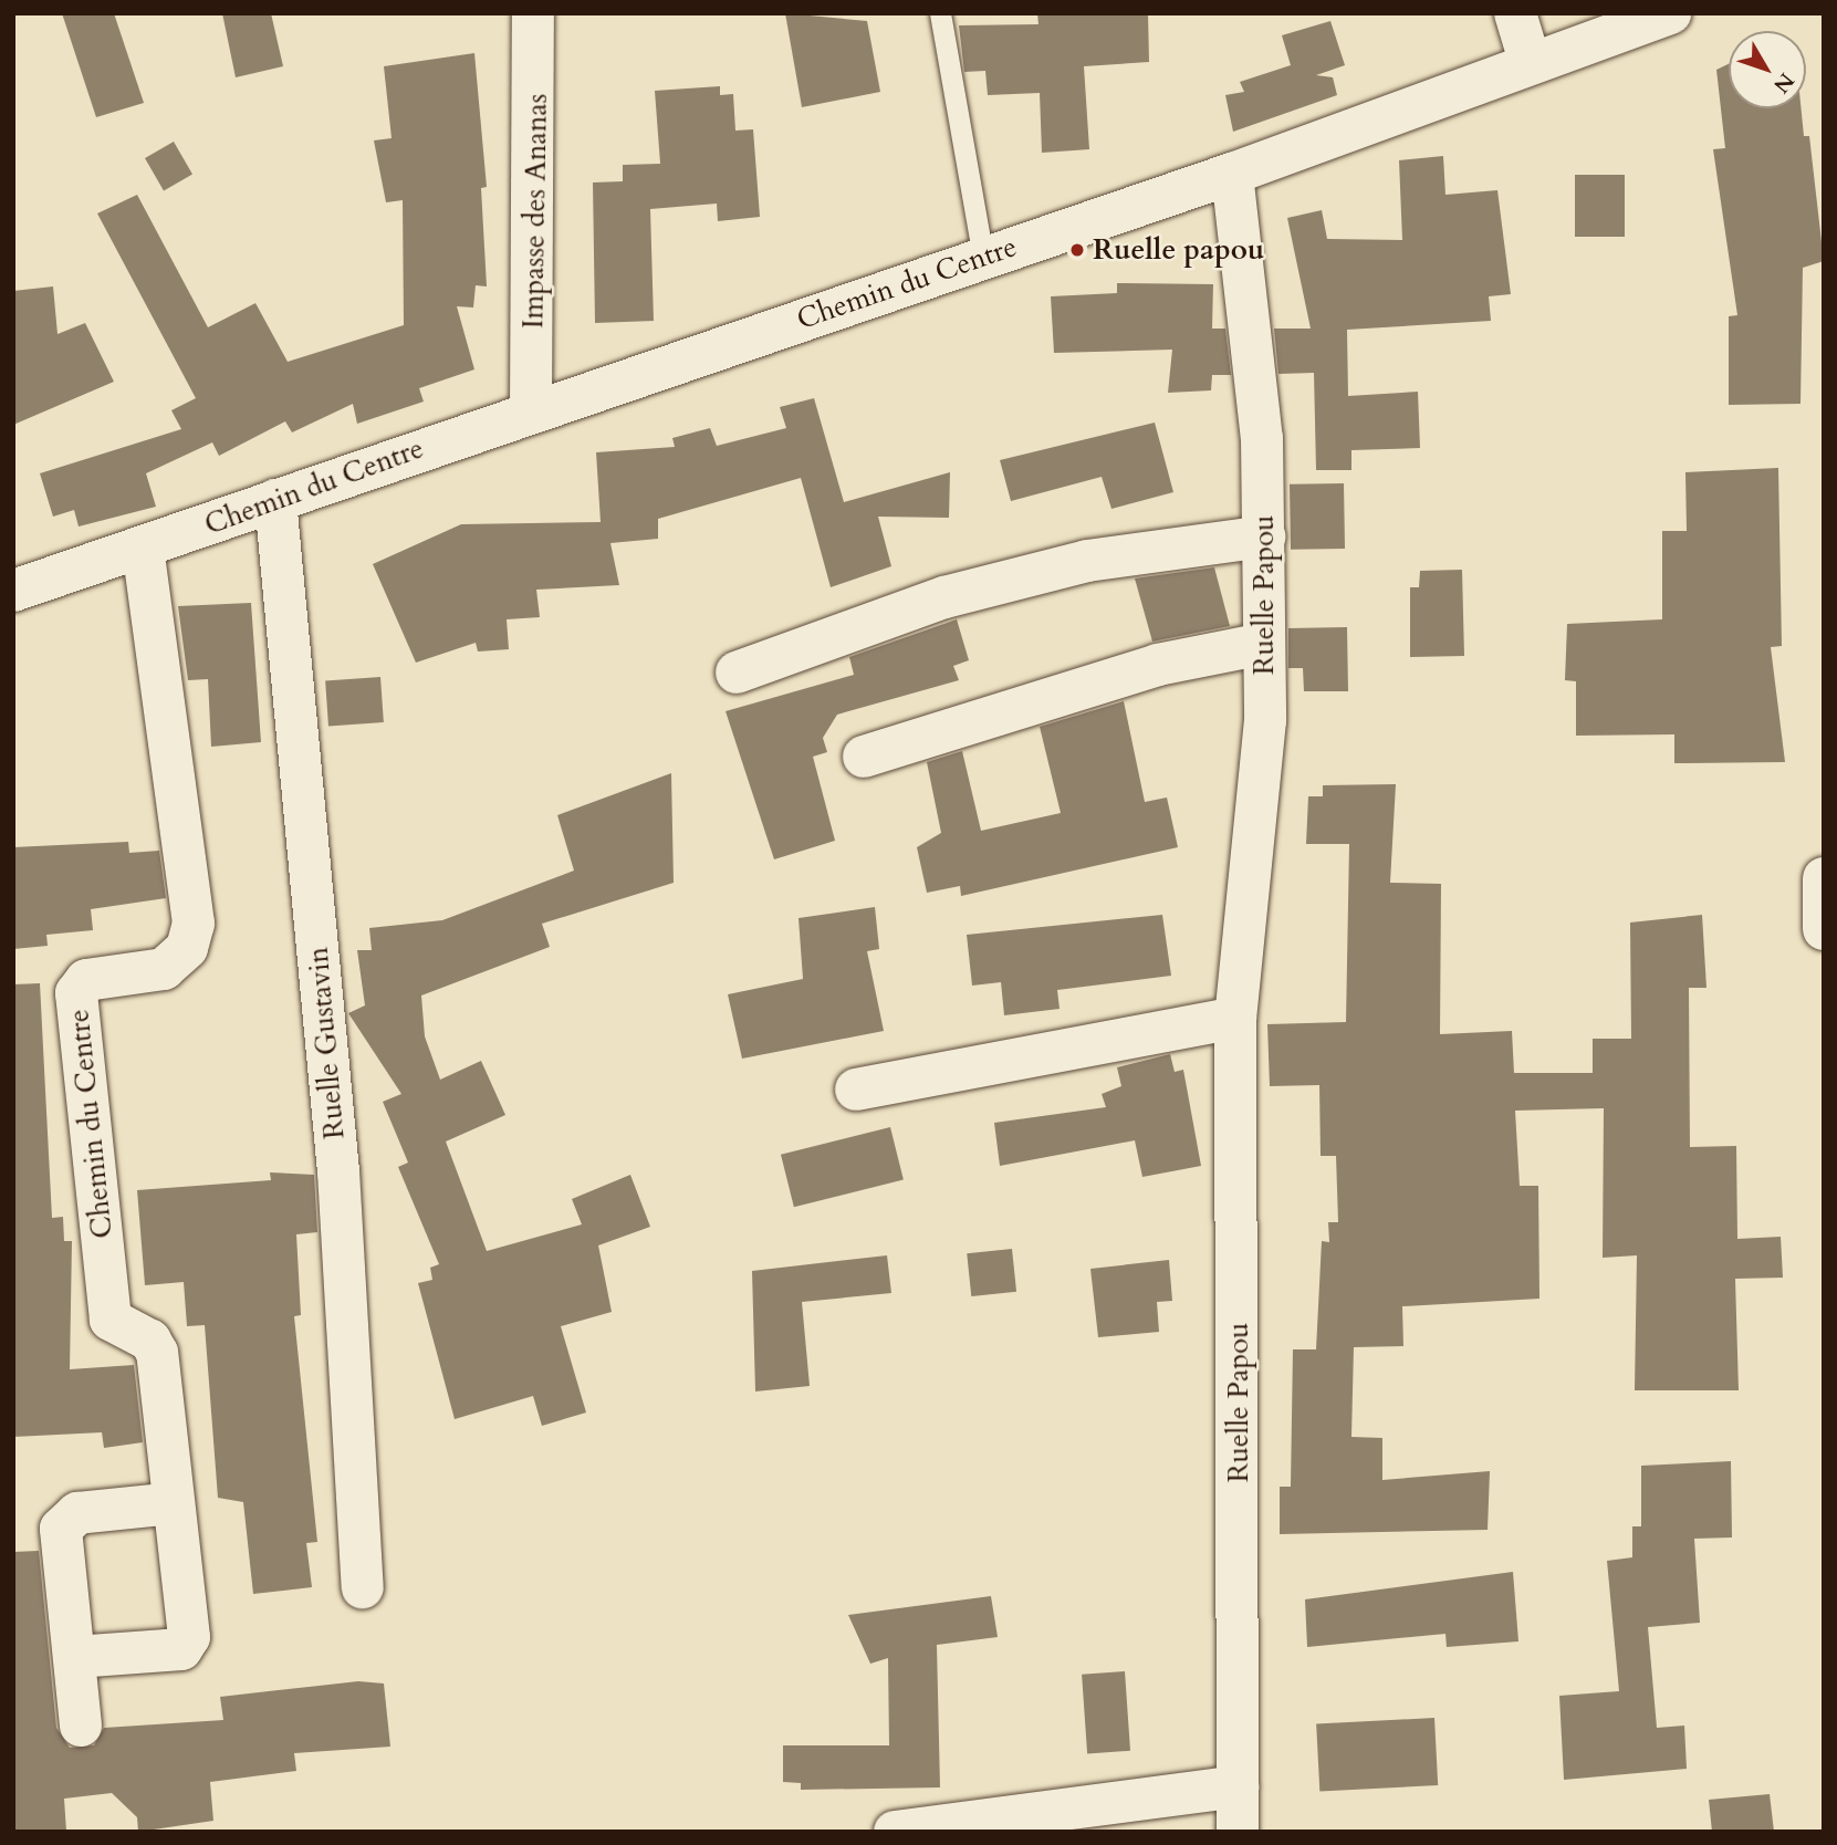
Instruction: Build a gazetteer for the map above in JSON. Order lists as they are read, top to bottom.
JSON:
{
  "streets": {
    "street": [
      "Impasse des Ananas",
      "Chemin du Centre",
      "Ruelle Papou",
      "Ruelle Gustavin"
    ]
  },
  "crossings": [
    ["Impasse des Ananas", "Chemin du Centre"],
    ["Chemin du Centre", "Ruelle Papou"],
    ["Chemin du Centre", "Ruelle Gustavin"]
  ],
  "places": ["Ruelle papou"],
  "north": "bottom right"
}
